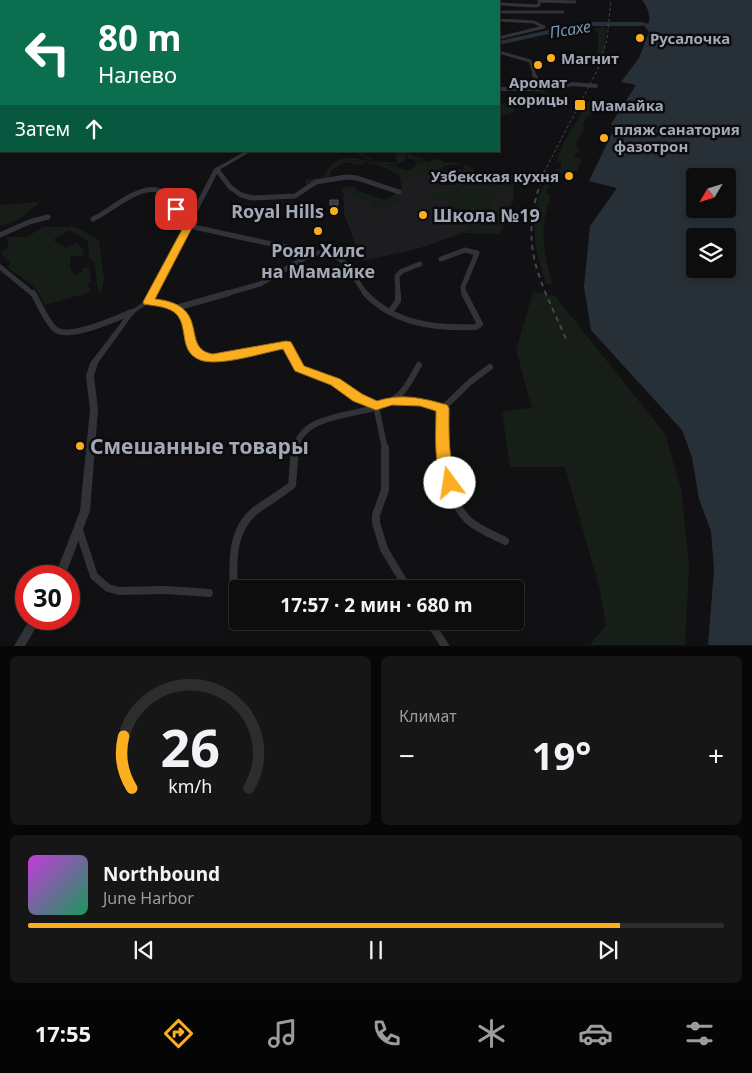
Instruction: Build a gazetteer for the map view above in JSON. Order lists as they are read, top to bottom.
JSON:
{
  "water": ["Псахе"],
  "places": {
    "other": [
      "Русалочка",
      "Магнит",
      "Аромат корицы",
      "пляж санатория фазотрон",
      "Узбекская кухня",
      "Royal Hills",
      "Школа №19",
      "Роял Хилс на Мамайке",
      "Смешанные товары"
    ],
    "transit": ["Мамайка"]
  },
  "north": "bottom left",
  "page": {
    "turn": ["80 m", "Налево"],
    "then": "Затем",
    "limit": "30",
    "trip": "17:57 · 2 мин · 680 m",
    "tile": "Климат",
    "heat": ["−", "19°", "+"],
    "song": ["Northbound", "June Harbor"],
    "tabs": "17:55",
    "gauge": ["26", "km/h"]
  }
}
